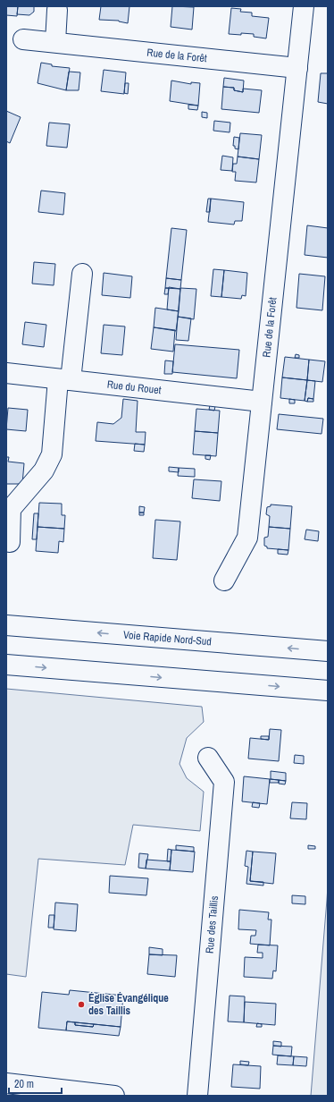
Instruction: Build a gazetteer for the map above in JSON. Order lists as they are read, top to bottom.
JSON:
{
  "streets": {
    "main road": [
      "Rue de la Forêt",
      "Rue du Rouet",
      "Voie Rapide Nord-Sud",
      "Rue des Taillis"
    ]
  },
  "crossings": [
    ["Rue de la Forêt", "Rue du Rouet"]
  ],
  "places": ["Église Évangélique des Taillis"],
  "scale_bar": "20 m"
}
